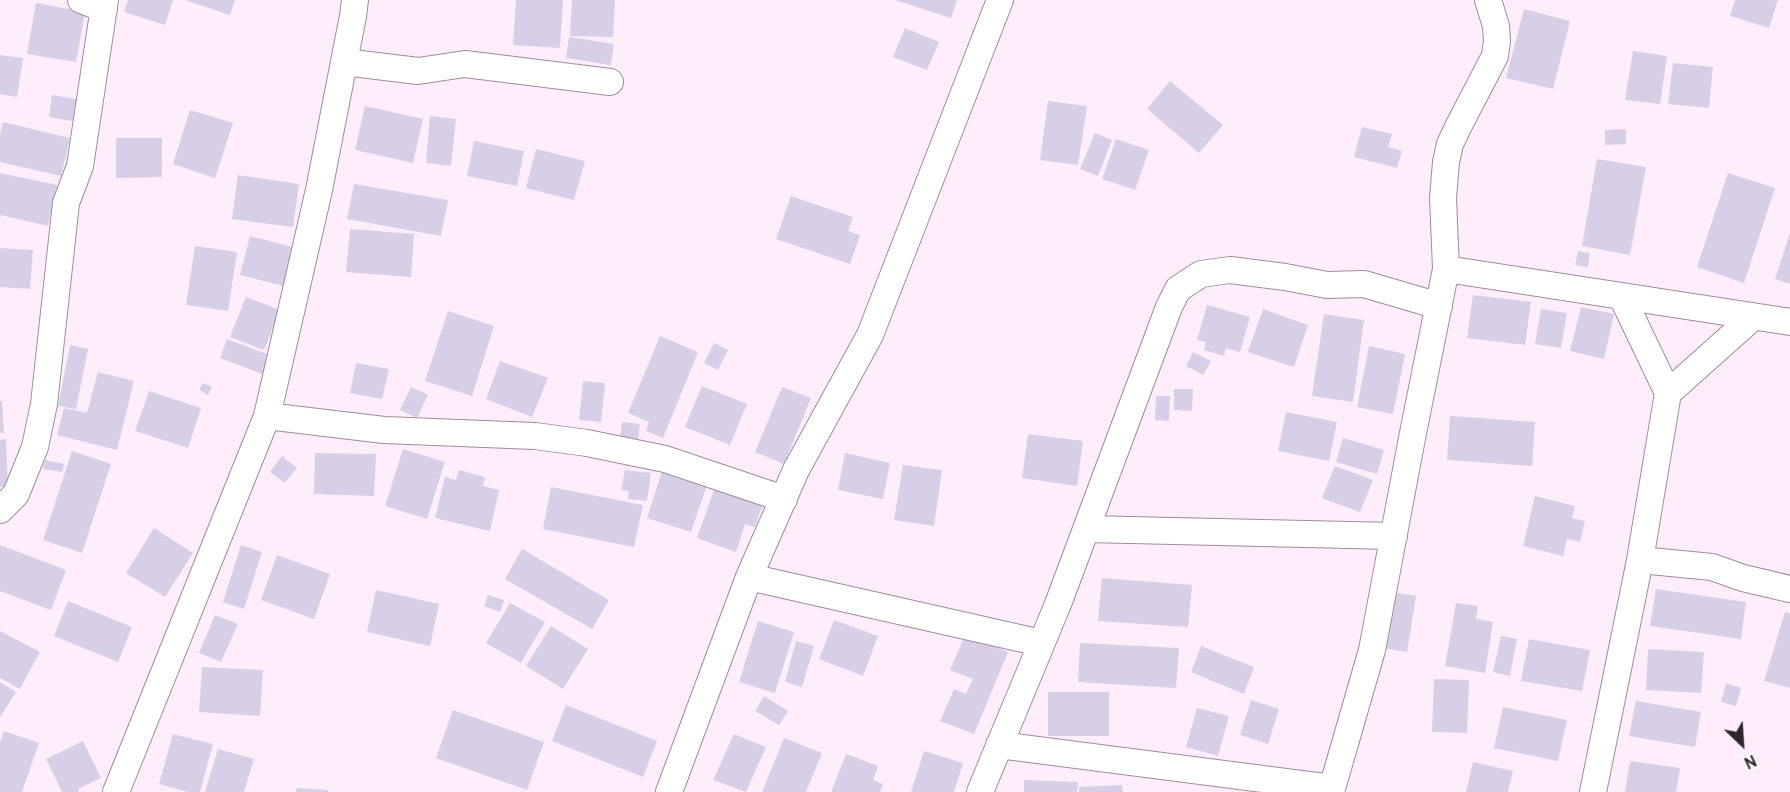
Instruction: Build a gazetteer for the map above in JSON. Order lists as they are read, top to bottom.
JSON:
{
  "north": "bottom right"
}
